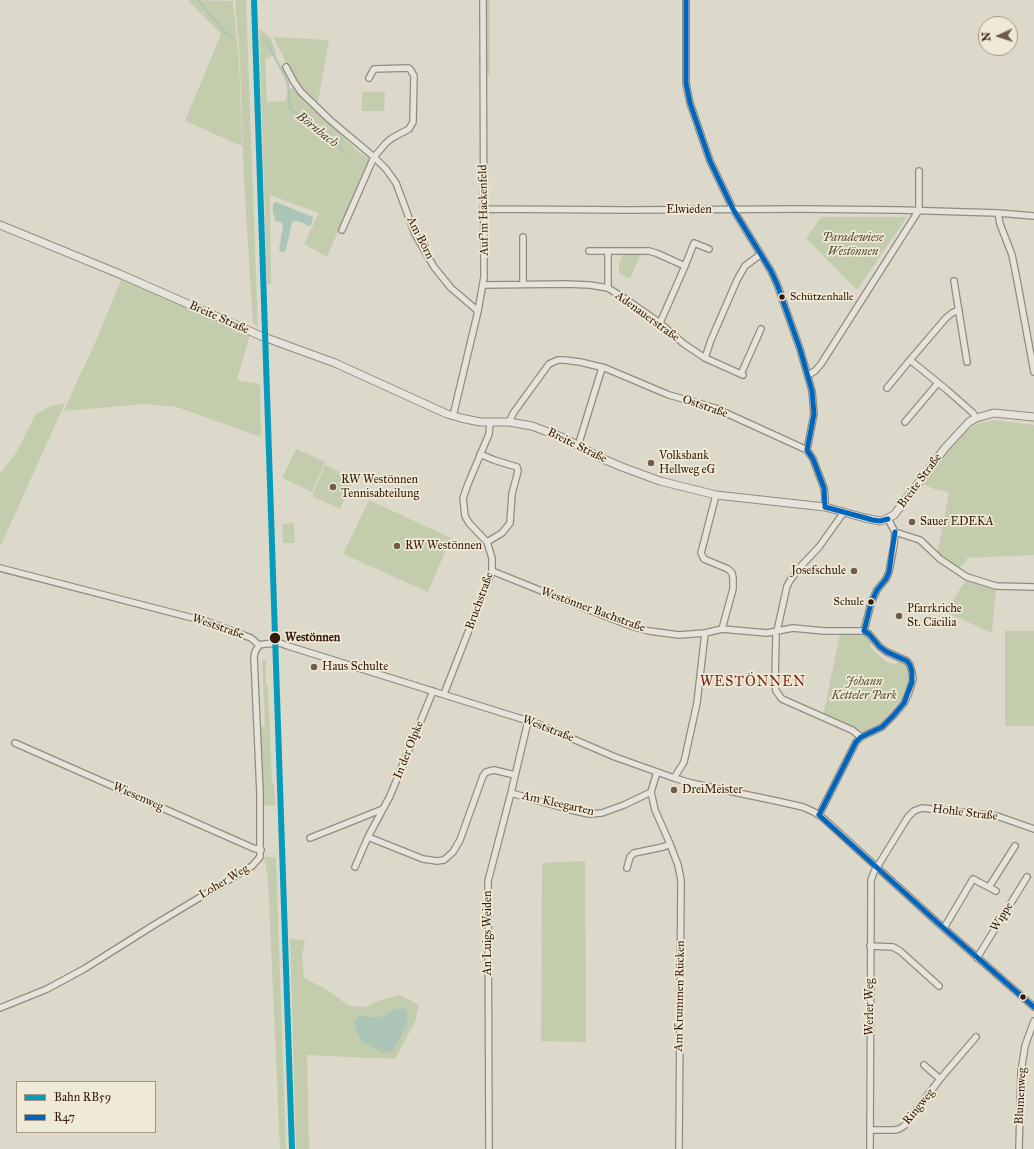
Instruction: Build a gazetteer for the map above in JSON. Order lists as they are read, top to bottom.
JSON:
{
  "streets": {
    "street": [
      "Auf'm Hackenfeld",
      "Elwieden",
      "Am Börn",
      "Adenauerstraße",
      "Breite Straße",
      "Oststraße",
      "Bruchstraße",
      "Westönner Bachstraße",
      "Weststraße",
      "In der Olpke",
      "Wiesenweg",
      "Am Kleegarten",
      "Hohle Straße",
      "Loher Weg",
      "Wippe",
      "An Luigs Weiden",
      "Am Krummen Rücken",
      "Werler Weg",
      "Blumenweg",
      "Ringweg"
    ]
  },
  "crossings": [
    ["Auf'm Hackenfeld", "Elwieden"],
    ["Auf'm Hackenfeld", "Am Börn"],
    ["Auf'm Hackenfeld", "Adenauerstraße"],
    ["Auf'm Hackenfeld", "Breite Straße"],
    ["Breite Straße", "Oststraße"],
    ["Breite Straße", "Bruchstraße"],
    ["Bruchstraße", "Westönner Bachstraße"],
    ["Bruchstraße", "Weststraße"],
    ["Weststraße", "In der Olpke"],
    ["Weststraße", "Hohle Straße"],
    ["Weststraße", "Wippe"],
    ["Weststraße", "An Luigs Weiden"],
    ["Weststraße", "Werler Weg"],
    ["Wiesenweg", "Loher Weg"],
    ["Am Kleegarten", "An Luigs Weiden"],
    ["Am Kleegarten", "Am Krummen Rücken"],
    ["Hohle Straße", "Werler Weg"],
    ["Werler Weg", "Ringweg"]
  ],
  "districts": ["WESTÖNNEN"],
  "water": ["Börnbach"],
  "parks": ["Paradewiese Westönnen", "Johann Ketteler Park"],
  "places": [
    "Schützenhalle",
    "Volksbank Hellweg eG",
    "RW Westönnen Tennisabteilung",
    "Sauer EDEKA",
    "RW Westönnen",
    "Josefschule",
    "Schule",
    "Pfarrkriche St. Cäcilia",
    "Westönnen",
    "Haus Schulte",
    "DreiMeister"
  ],
  "lines": ["rail line RB59", "transit line R47"],
  "legend": ["Bahn RB59", "R47"],
  "north": "left"
}
